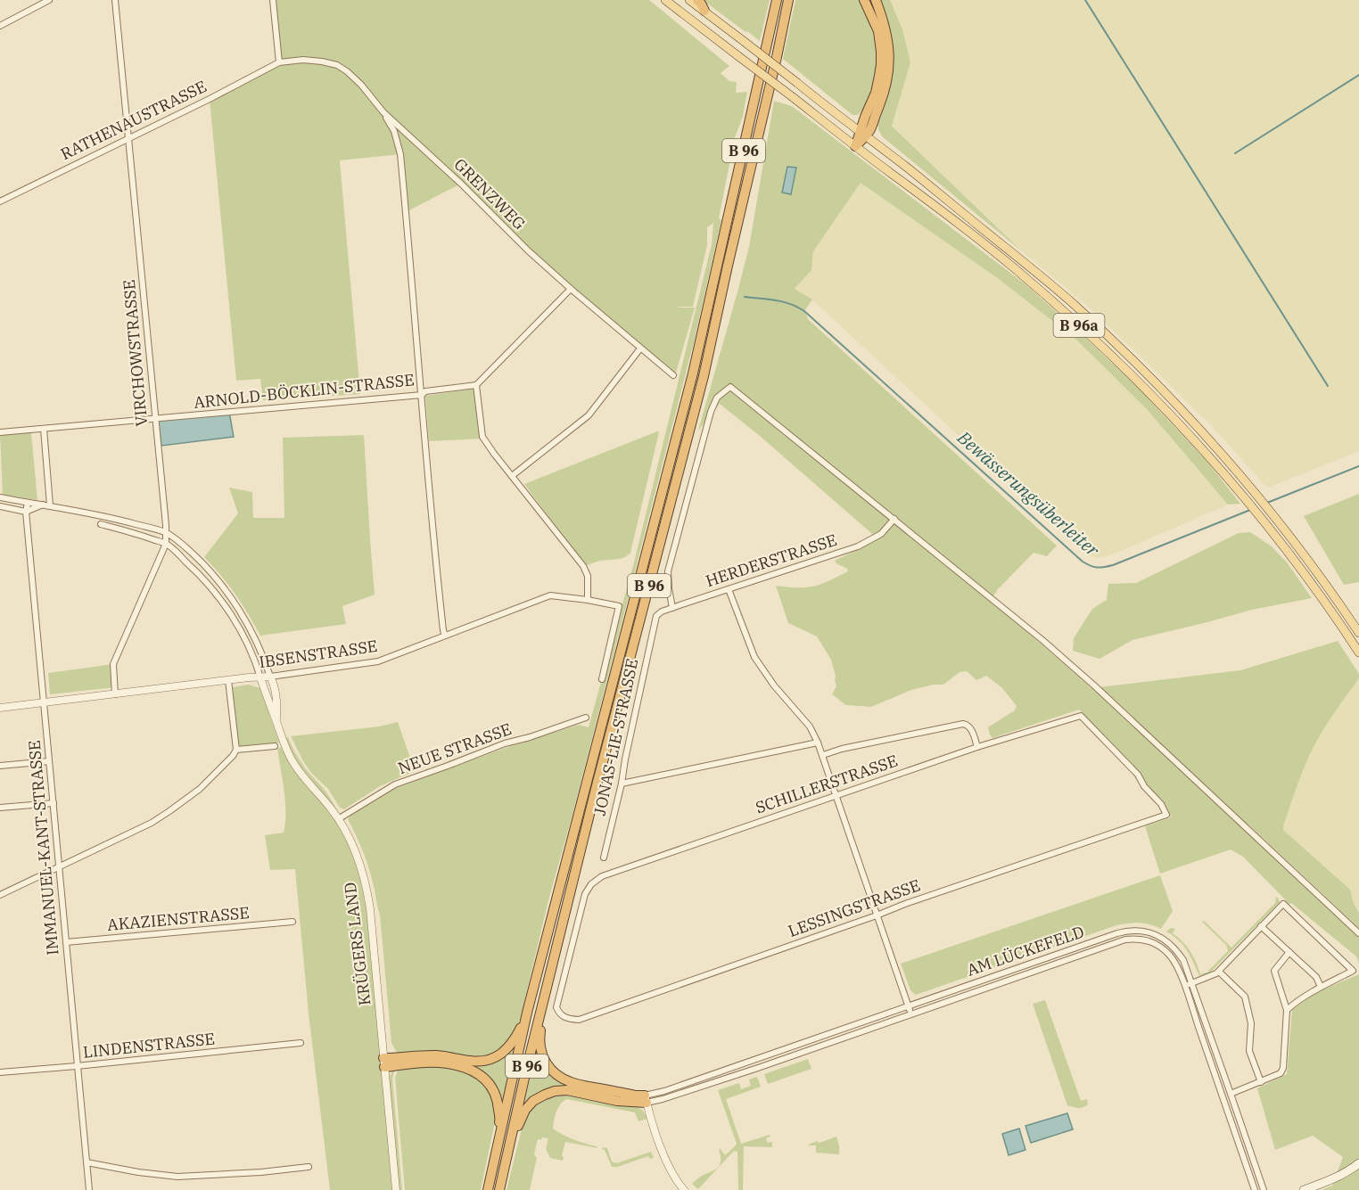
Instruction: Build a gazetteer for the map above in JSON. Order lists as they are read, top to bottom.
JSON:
{
  "streets": {
    "highway": ["B 96"],
    "main road": ["B 96a"],
    "street": [
      "RATHENAUSTRASSE",
      "GRENZWEG",
      "VIRCHOWSTRASSE",
      "ARNOLD-BÖCKLIN-STRASSE",
      "HERDERSTRASSE",
      "IBSENSTRASSE",
      "JONAS-LIE-STRASSE",
      "NEUE STRASSE",
      "SCHILLERSTRASSE",
      "IMMANUEL-KANT-STRASSE",
      "LESSINGSTRASSE",
      "AKAZIENSTRASSE",
      "KRÜGERS LAND",
      "AM LÜCKEFELD",
      "LINDENSTRASSE"
    ]
  },
  "crossings": [
    ["RATHENAUSTRASSE", "GRENZWEG"],
    ["RATHENAUSTRASSE", "VIRCHOWSTRASSE"],
    ["VIRCHOWSTRASSE", "ARNOLD-BÖCKLIN-STRASSE"],
    ["VIRCHOWSTRASSE", "IBSENSTRASSE"],
    ["HERDERSTRASSE", "JONAS-LIE-STRASSE"],
    ["IBSENSTRASSE", "IMMANUEL-KANT-STRASSE"],
    ["IBSENSTRASSE", "KRÜGERS LAND"],
    ["NEUE STRASSE", "KRÜGERS LAND"],
    ["SCHILLERSTRASSE", "LESSINGSTRASSE"],
    ["IMMANUEL-KANT-STRASSE", "AKAZIENSTRASSE"],
    ["IMMANUEL-KANT-STRASSE", "LINDENSTRASSE"]
  ],
  "water": ["Bewässerungsüberleiter"]
}
